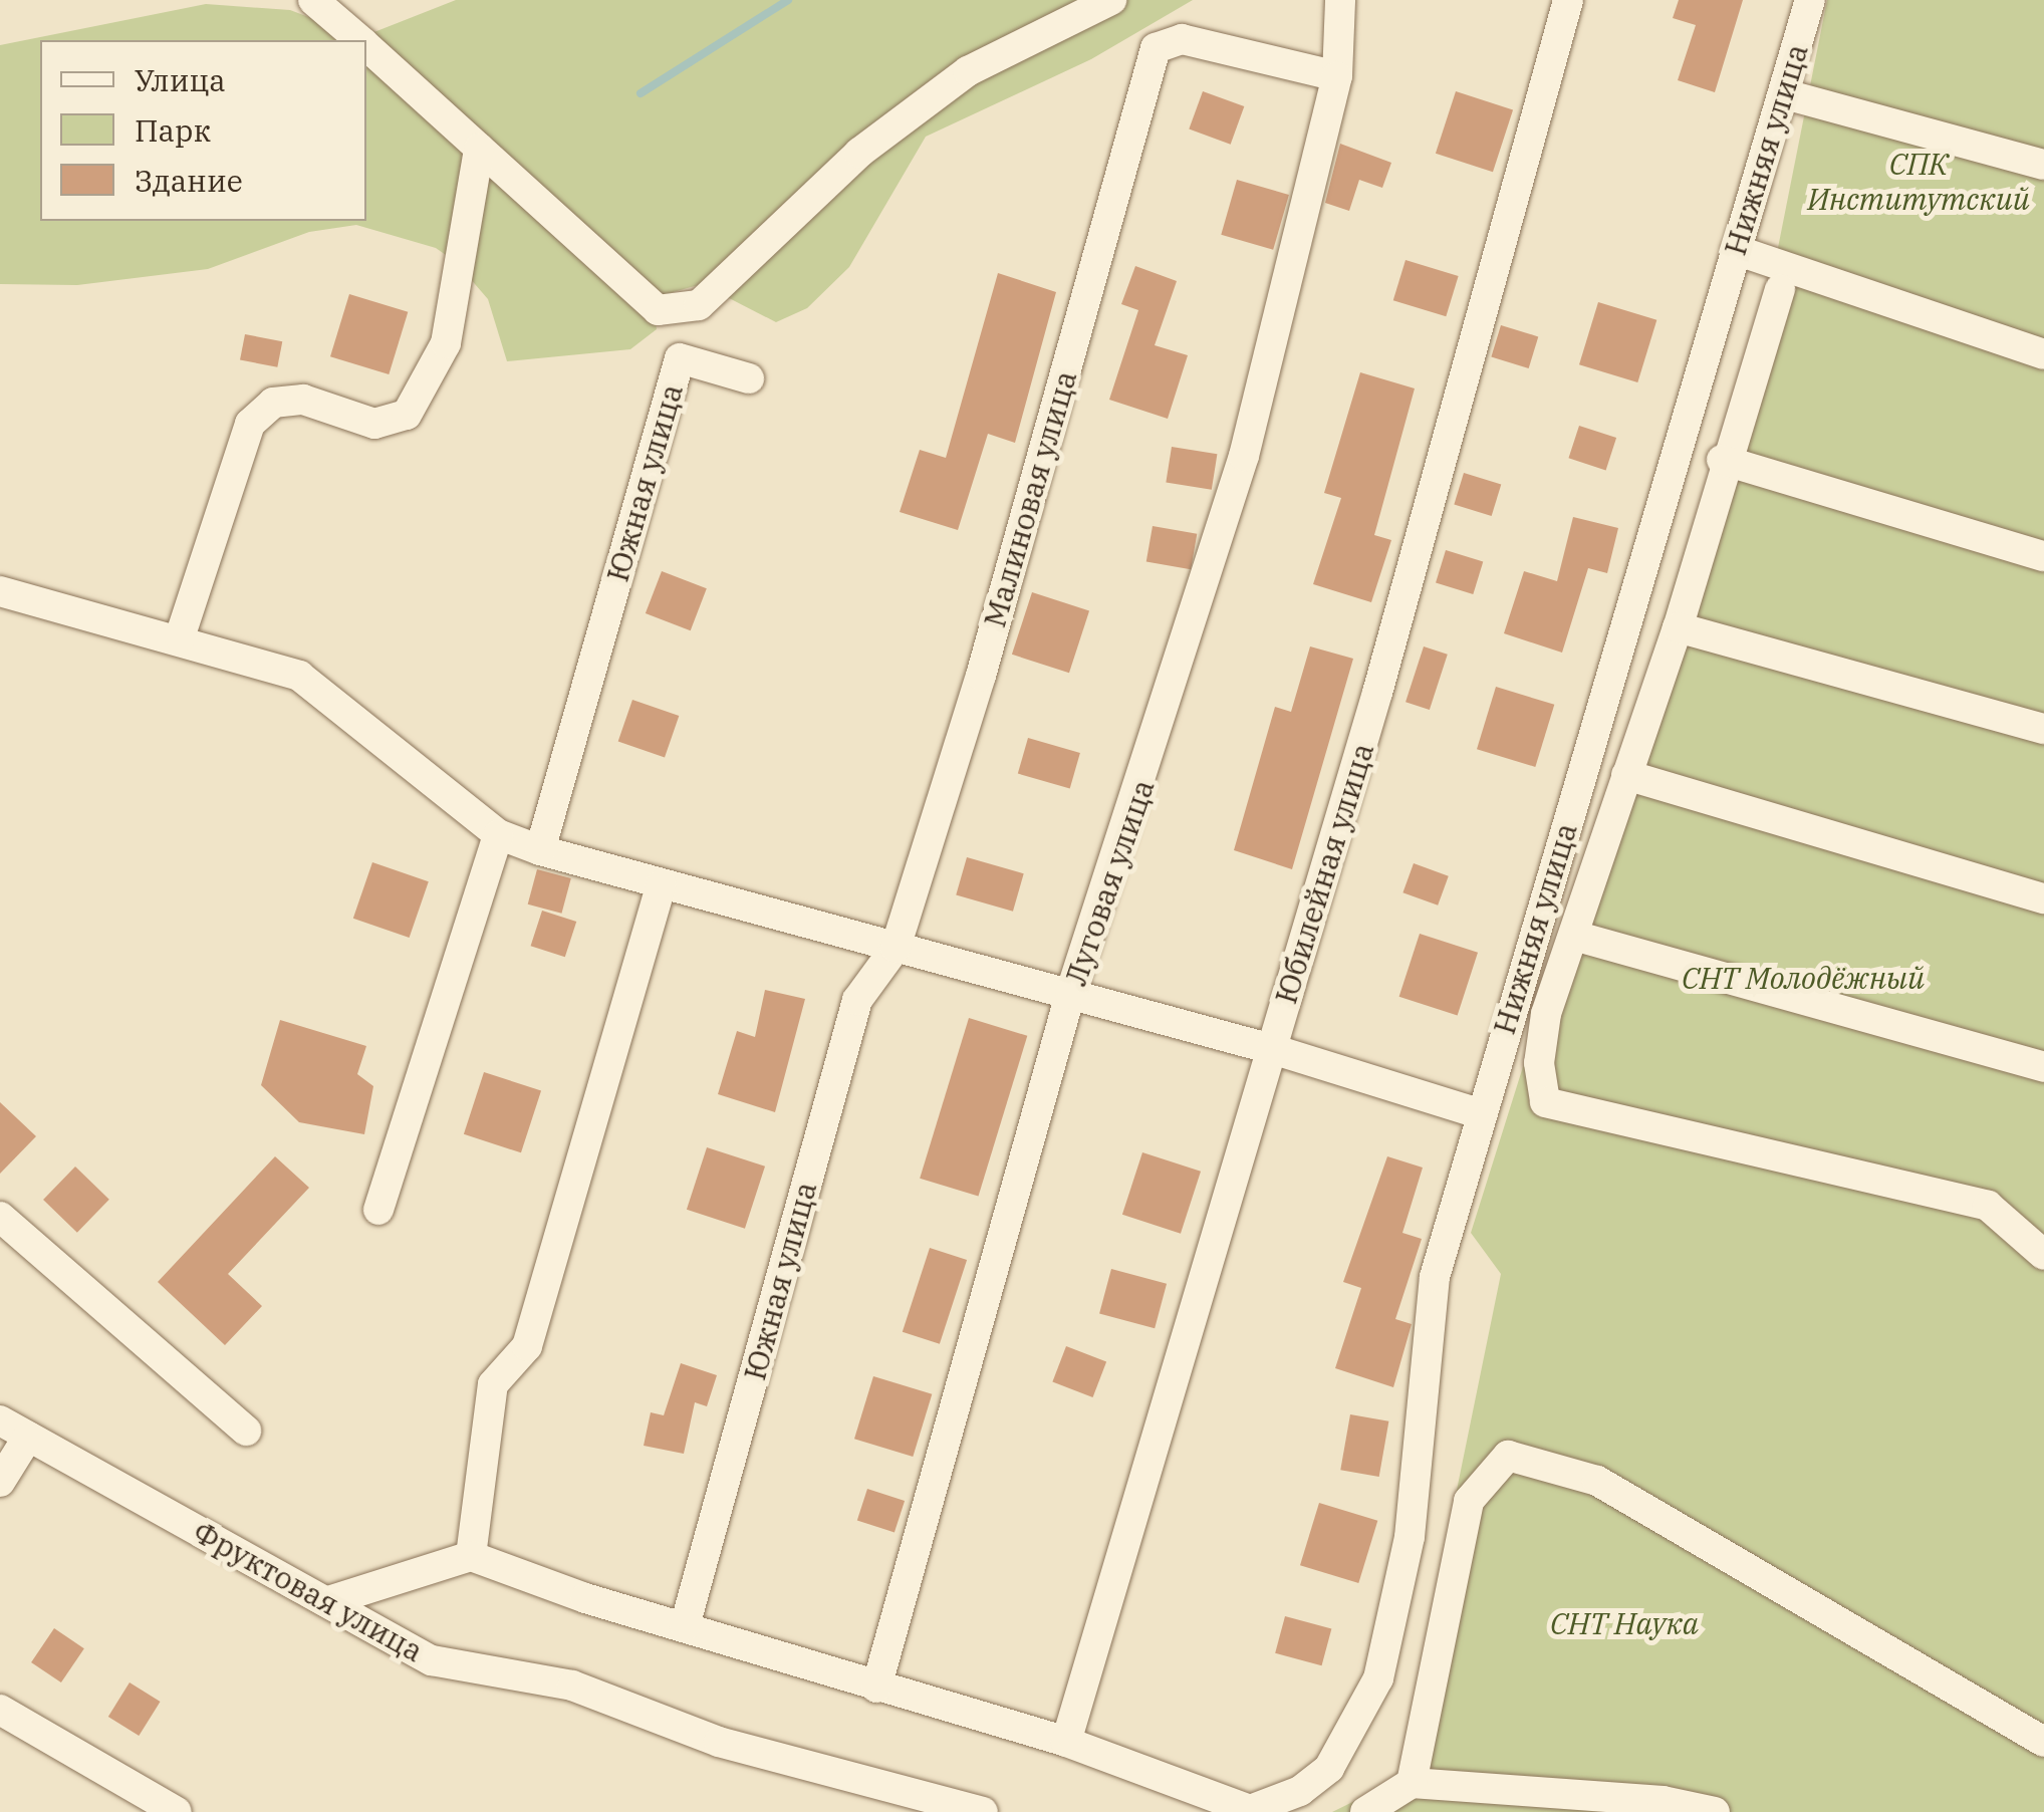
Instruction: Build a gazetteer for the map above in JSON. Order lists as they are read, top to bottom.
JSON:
{
  "streets": {
    "street": [
      "Нижняя улица",
      "Южная улица",
      "Малиновая улица",
      "Юбилейная улица",
      "Луговая улица",
      "Фруктовая улица"
    ]
  },
  "crossings": [
    ["Южная улица", "Малиновая улица"],
    ["Малиновая улица", "Луговая улица"]
  ],
  "parks": ["СПК Институтский", "СНТ Молодёжный", "СНТ Наука"],
  "legend": ["Улица", "Парк", "Здание"]
}
